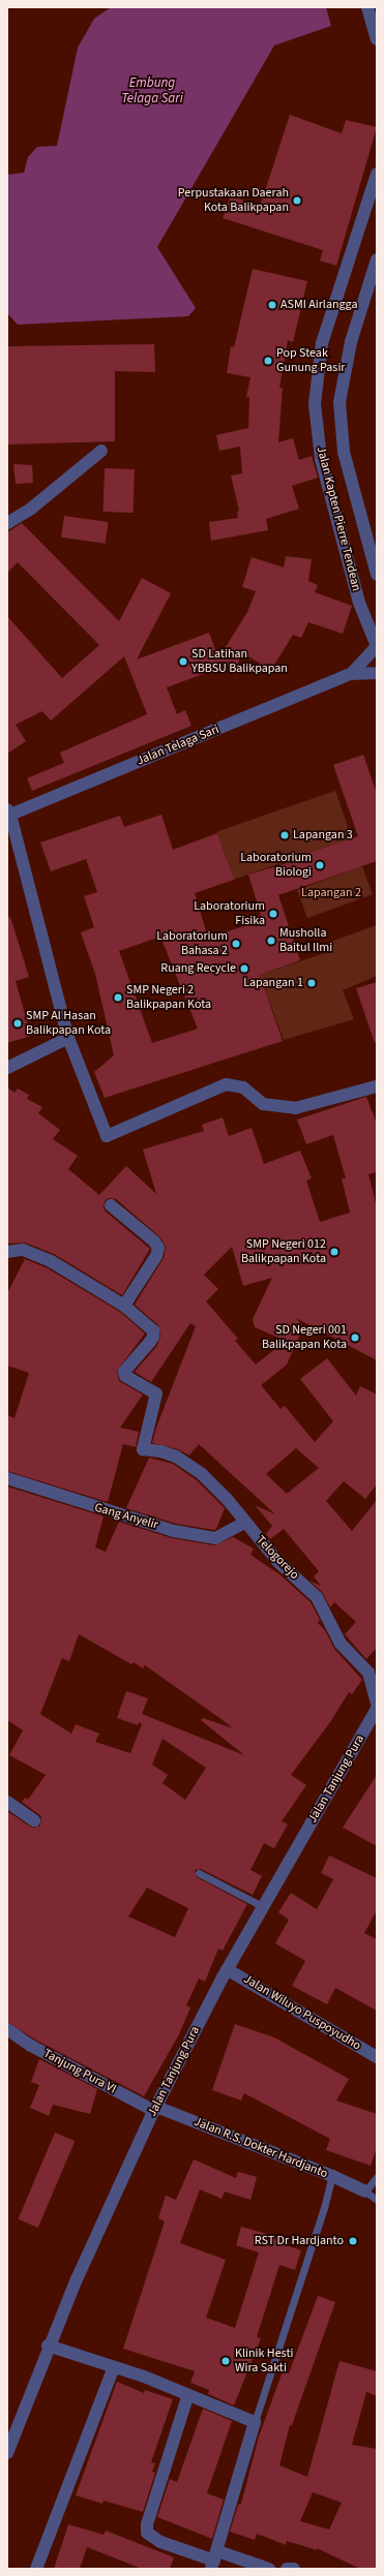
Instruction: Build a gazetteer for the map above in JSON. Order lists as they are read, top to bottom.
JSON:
{
  "streets": {
    "street": [
      "Jalan Kapten Pierre Tendean",
      "Jalan Telaga Sari",
      "Gang Anyelir",
      "Telogorejo",
      "Jalan Tanjung Pura",
      "Jalan Wiluyo Puspoyudho",
      "Tanjung Pura VI",
      "Jalan R.S. Dokter Hardjanto"
    ]
  },
  "crossings": [
    ["Jalan Kapten Pierre Tendean", "Jalan Telaga Sari"],
    ["Gang Anyelir", "Telogorejo"],
    ["Jalan Tanjung Pura", "Jalan Wiluyo Puspoyudho"],
    ["Jalan Tanjung Pura", "Tanjung Pura VI"],
    ["Jalan Tanjung Pura", "Jalan R.S. Dokter Hardjanto"],
    ["Tanjung Pura VI", "Jalan R.S. Dokter Hardjanto"]
  ],
  "water": ["Embung Telaga Sari"],
  "parks": ["Lapangan 2"],
  "places": [
    "Perpustakaan Daerah Kota Balikpapan",
    "ASMI Airlangga",
    "Pop Steak Gunung Pasir",
    "SD Latihan YBBSU Balikpapan",
    "Lapangan 3",
    "Laboratorium Biologi",
    "Laboratorium Fisika",
    "Musholla Baitul Ilmi",
    "Laboratorium Bahasa 2",
    "Ruang Recycle",
    "Lapangan 1",
    "SMP Negeri 2 Balikpapan Kota",
    "SMP Al Hasan Balikpapan Kota",
    "SMP Negeri 012 Balikpapan Kota",
    "SD Negeri 001 Balikpapan Kota",
    "RST Dr Hardjanto",
    "Klinik Hesti Wira Sakti"
  ]
}
